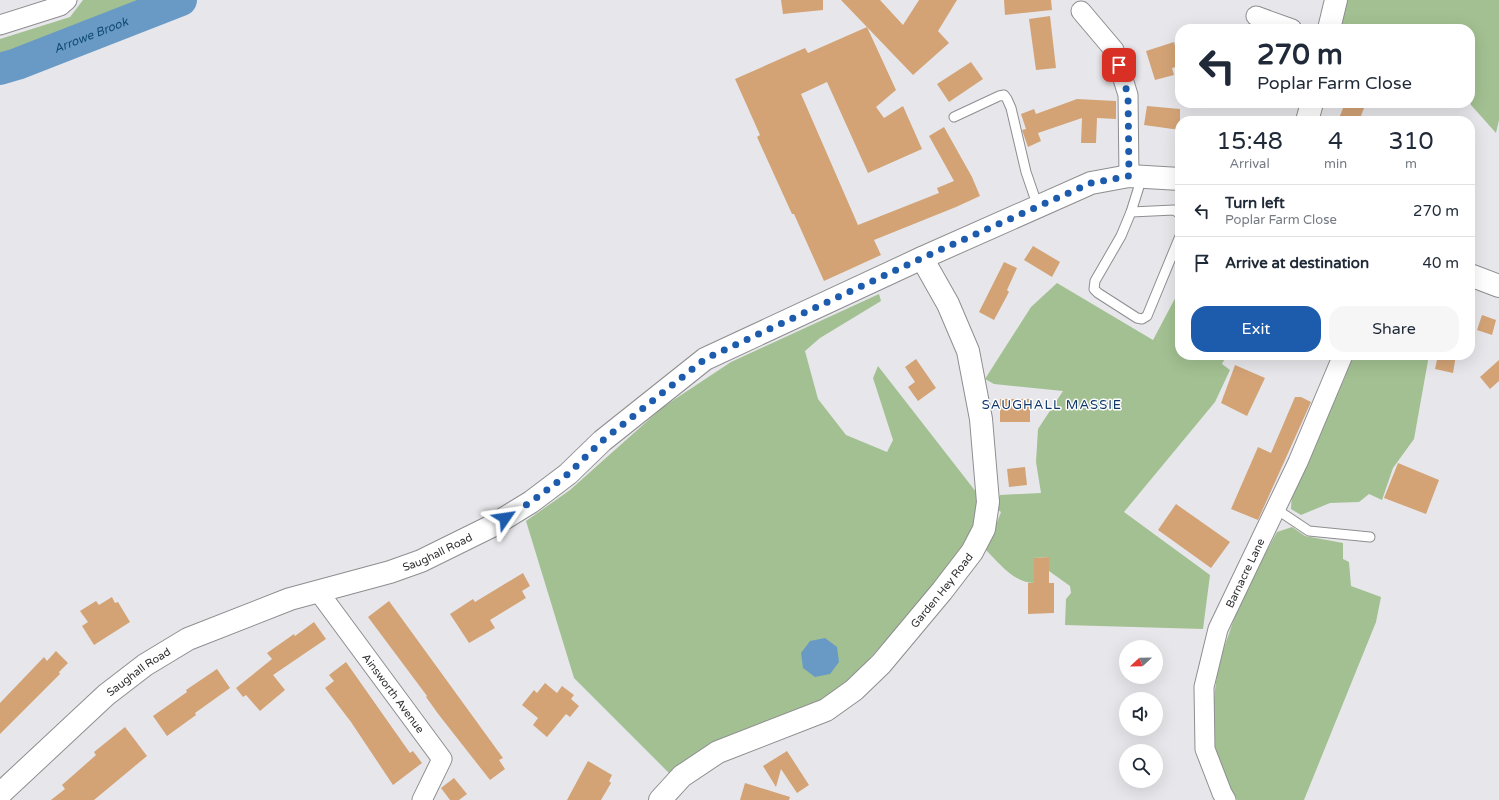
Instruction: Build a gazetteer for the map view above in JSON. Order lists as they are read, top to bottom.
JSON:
{
  "streets": {
    "street": [
      "Saughall Road",
      "Barnacre Lane",
      "Garden Hey Road",
      "Ainsworth Avenue"
    ]
  },
  "crossings": [
    ["Saughall Road", "Garden Hey Road"],
    ["Saughall Road", "Ainsworth Avenue"]
  ],
  "districts": ["SAUGHALL MASSIE"],
  "water": ["Arrowe Brook"],
  "north": "left",
  "page": {
    "turn": ["270 m", "Poplar Farm Close"],
    "eta": [
      "15:48",
      "Arrival",
      "4",
      "min",
      "310",
      "m"
    ],
    "list": [
      {
        "name": "Turn left",
        "note": "Poplar Farm Close",
        "value": "270 m"
      },
      {
        "name": "Arrive at destination",
        "value": "40 m"
      }
    ],
    "buttons": ["Exit", "Share"]
  }
}
